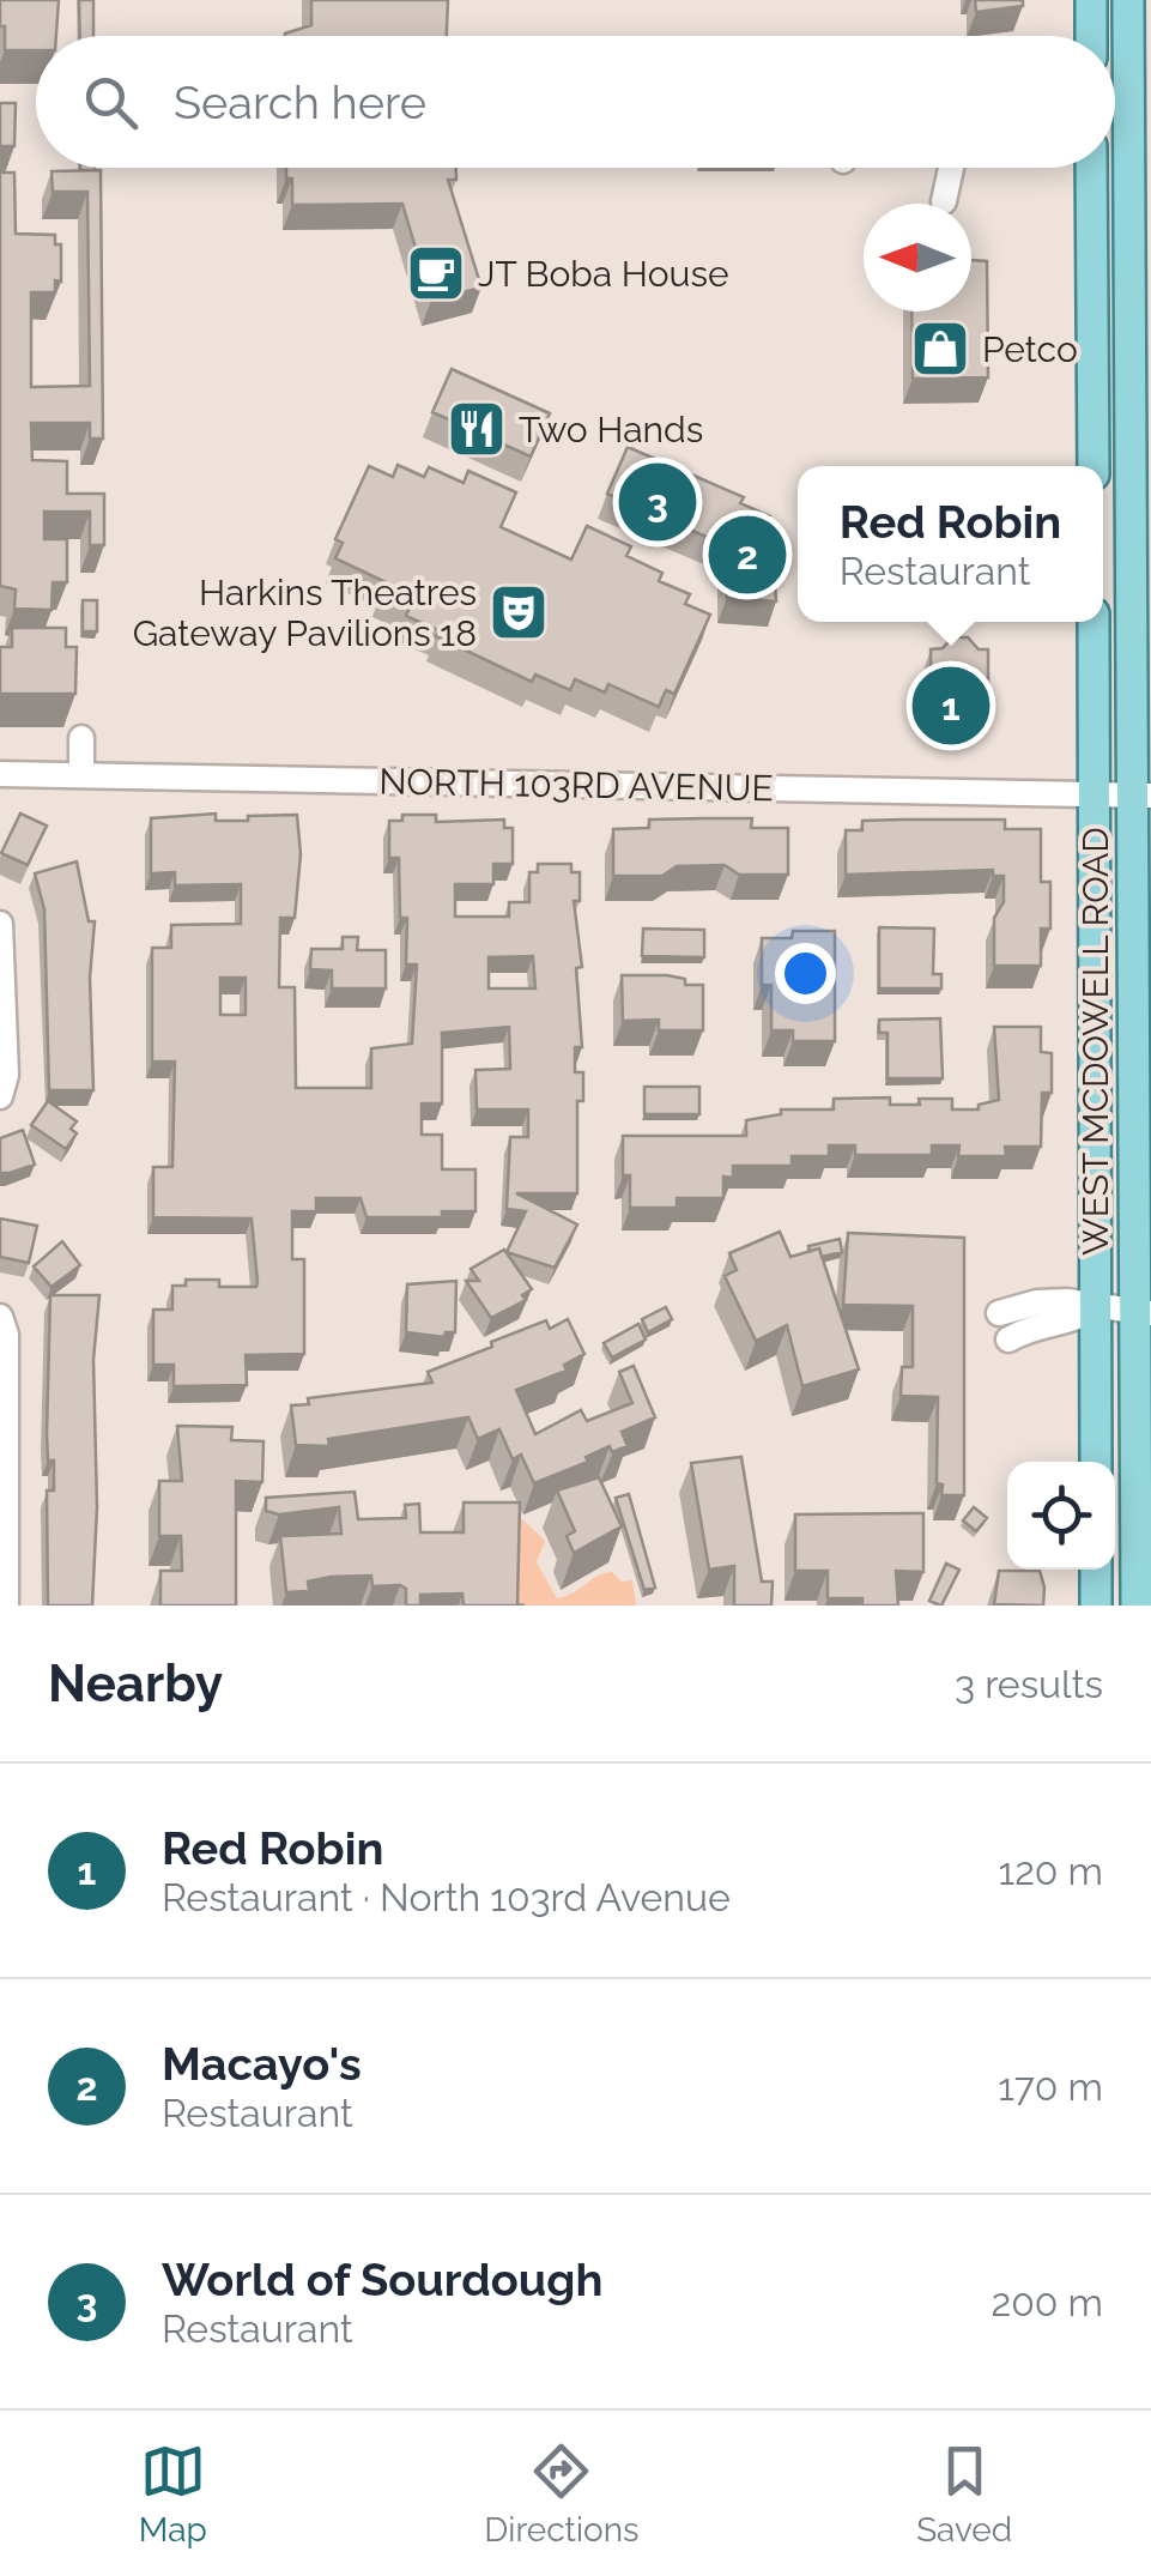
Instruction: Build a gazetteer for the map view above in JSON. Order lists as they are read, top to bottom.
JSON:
{
  "streets": {
    "main road": ["WEST MCDOWELL ROAD"],
    "street": ["NORTH 103RD AVENUE"]
  },
  "crossings": [
    ["NORTH 103RD AVENUE", "WEST MCDOWELL ROAD"]
  ],
  "places": {
    "cafe": ["JT Boba House"],
    "shop": ["Petco"],
    "restaurant": ["Two Hands"],
    "theatre": ["Harkins Theatres Gateway Pavilions 18"]
  },
  "north": "left",
  "page": {
    "search": "Search here",
    "pins": ["3", "2", "1"],
    "popup": ["Red Robin", "Restaurant"],
    "heading": ["Nearby", "3 results"],
    "list": [
      {
        "mark": "1",
        "name": "Red Robin",
        "note": "Restaurant · North 103rd Avenue",
        "value": "120 m"
      },
      {
        "mark": "2",
        "name": "Macayo's",
        "note": "Restaurant",
        "value": "170 m"
      },
      {
        "mark": "3",
        "name": "World of Sourdough",
        "note": "Restaurant",
        "value": "200 m"
      }
    ],
    "nav": ["Map", "Directions", "Saved"]
  }
}
